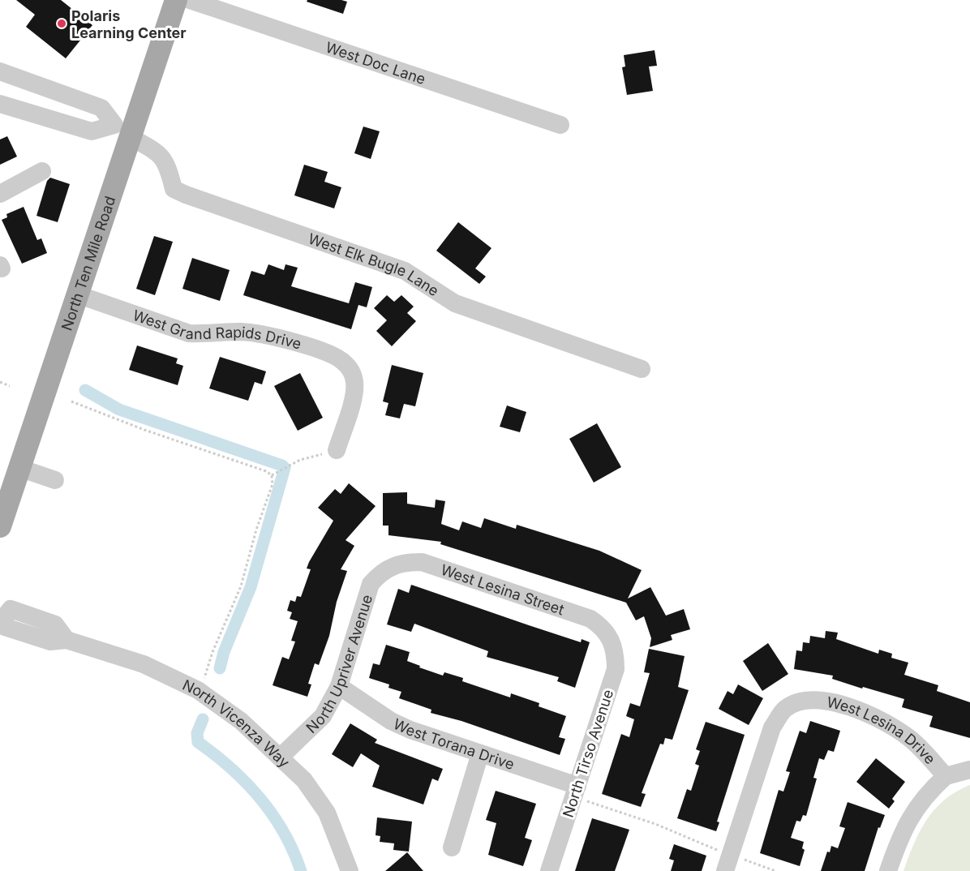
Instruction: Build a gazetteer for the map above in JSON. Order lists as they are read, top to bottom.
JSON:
{
  "streets": {
    "main road": ["North Ten Mile Road"],
    "street": [
      "West Doc Lane",
      "West Elk Bugle Lane",
      "West Grand Rapids Drive",
      "West Lesina Street",
      "North Upriver Avenue",
      "North Vicenza Way",
      "West Lesina Drive",
      "West Torana Drive",
      "North Tirso Avenue"
    ]
  },
  "crossings": [
    ["North Ten Mile Road", "West Elk Bugle Lane"],
    ["North Ten Mile Road", "West Grand Rapids Drive"],
    ["West Lesina Street", "North Upriver Avenue"],
    ["West Lesina Street", "North Tirso Avenue"],
    ["North Upriver Avenue", "North Vicenza Way"],
    ["North Upriver Avenue", "West Torana Drive"],
    ["West Torana Drive", "North Tirso Avenue"]
  ],
  "places": ["Polaris Learning Center"]
}
